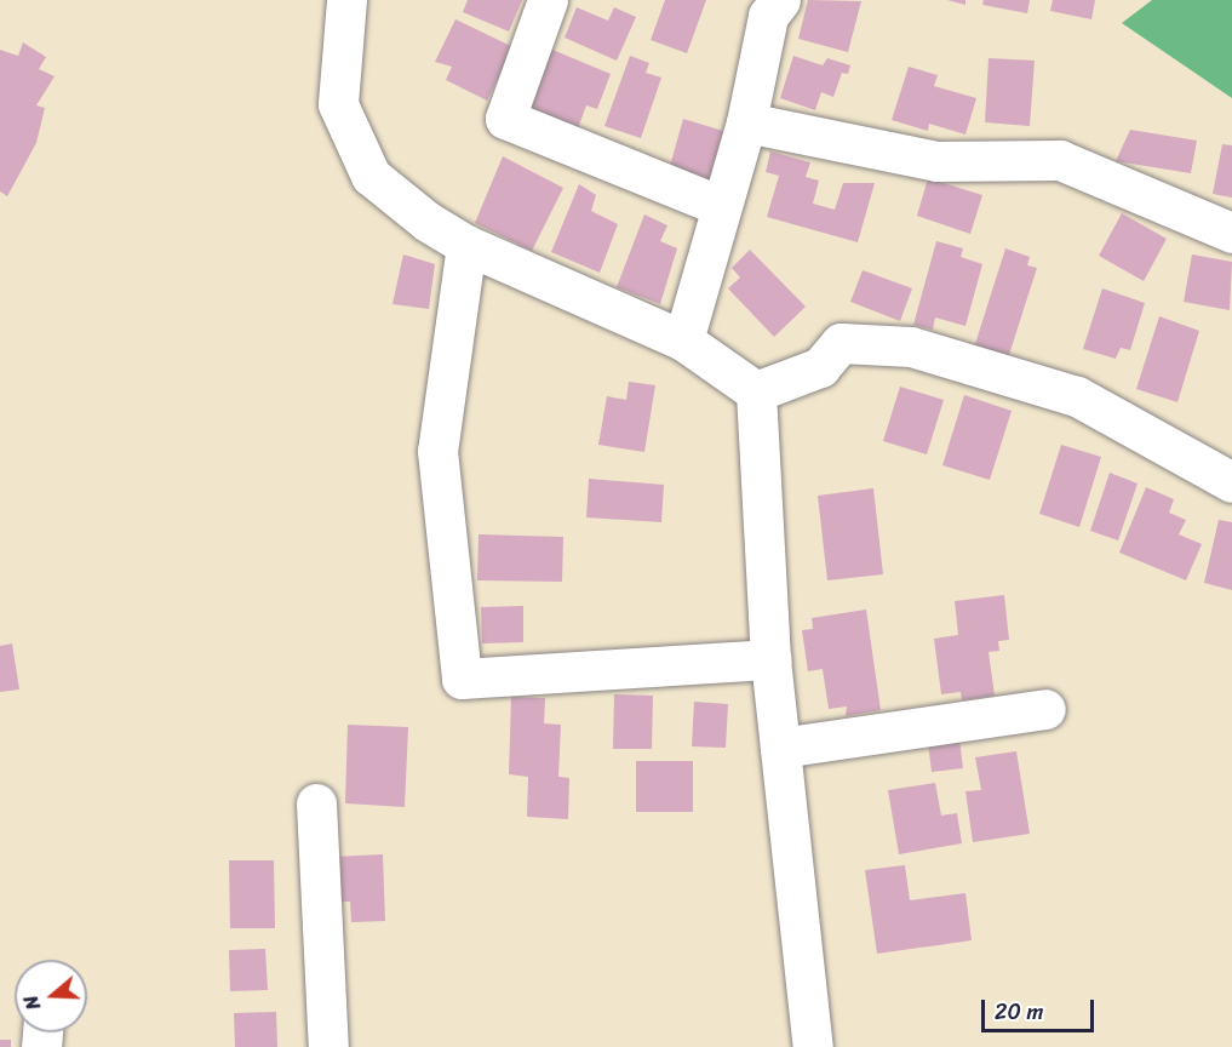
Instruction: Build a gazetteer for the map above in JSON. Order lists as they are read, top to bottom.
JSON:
{
  "scale_bar": "20 m",
  "north": "left"
}
